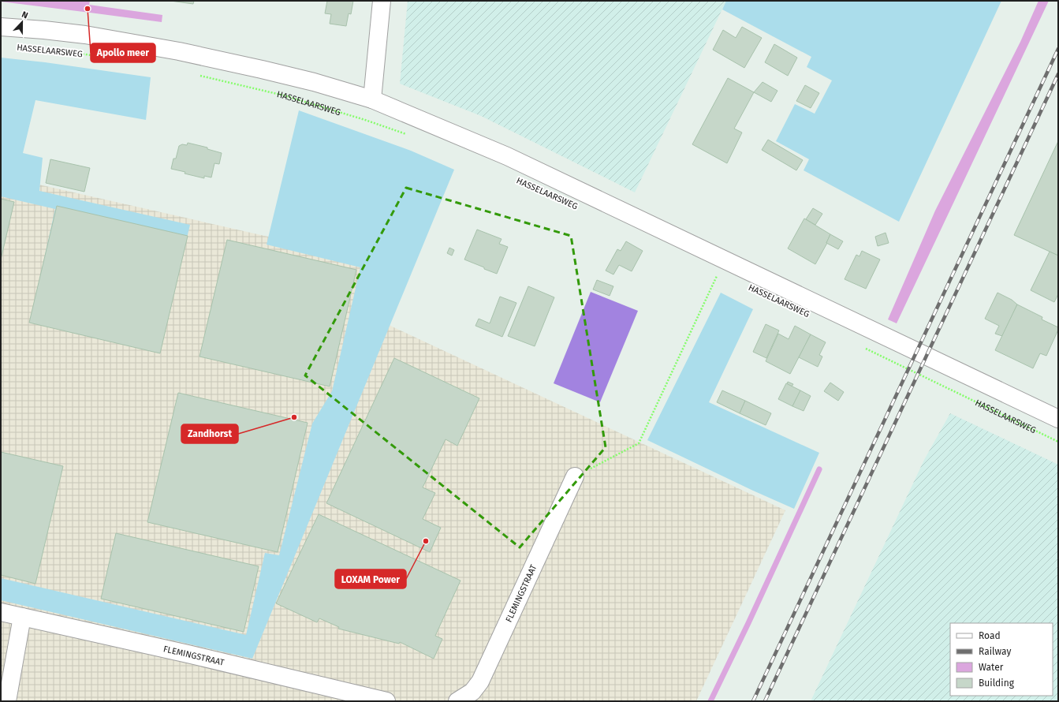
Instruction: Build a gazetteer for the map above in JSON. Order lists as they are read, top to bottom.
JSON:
{
  "streets": {
    "street": ["HASSELAARSWEG", "FLEMINGSTRAAT"]
  },
  "places": ["Apollo meer", "Zandhorst", "LOXAM Power"],
  "legend": [
    "Road",
    "Railway",
    "Water",
    "Building"
  ],
  "north": "top"
}
